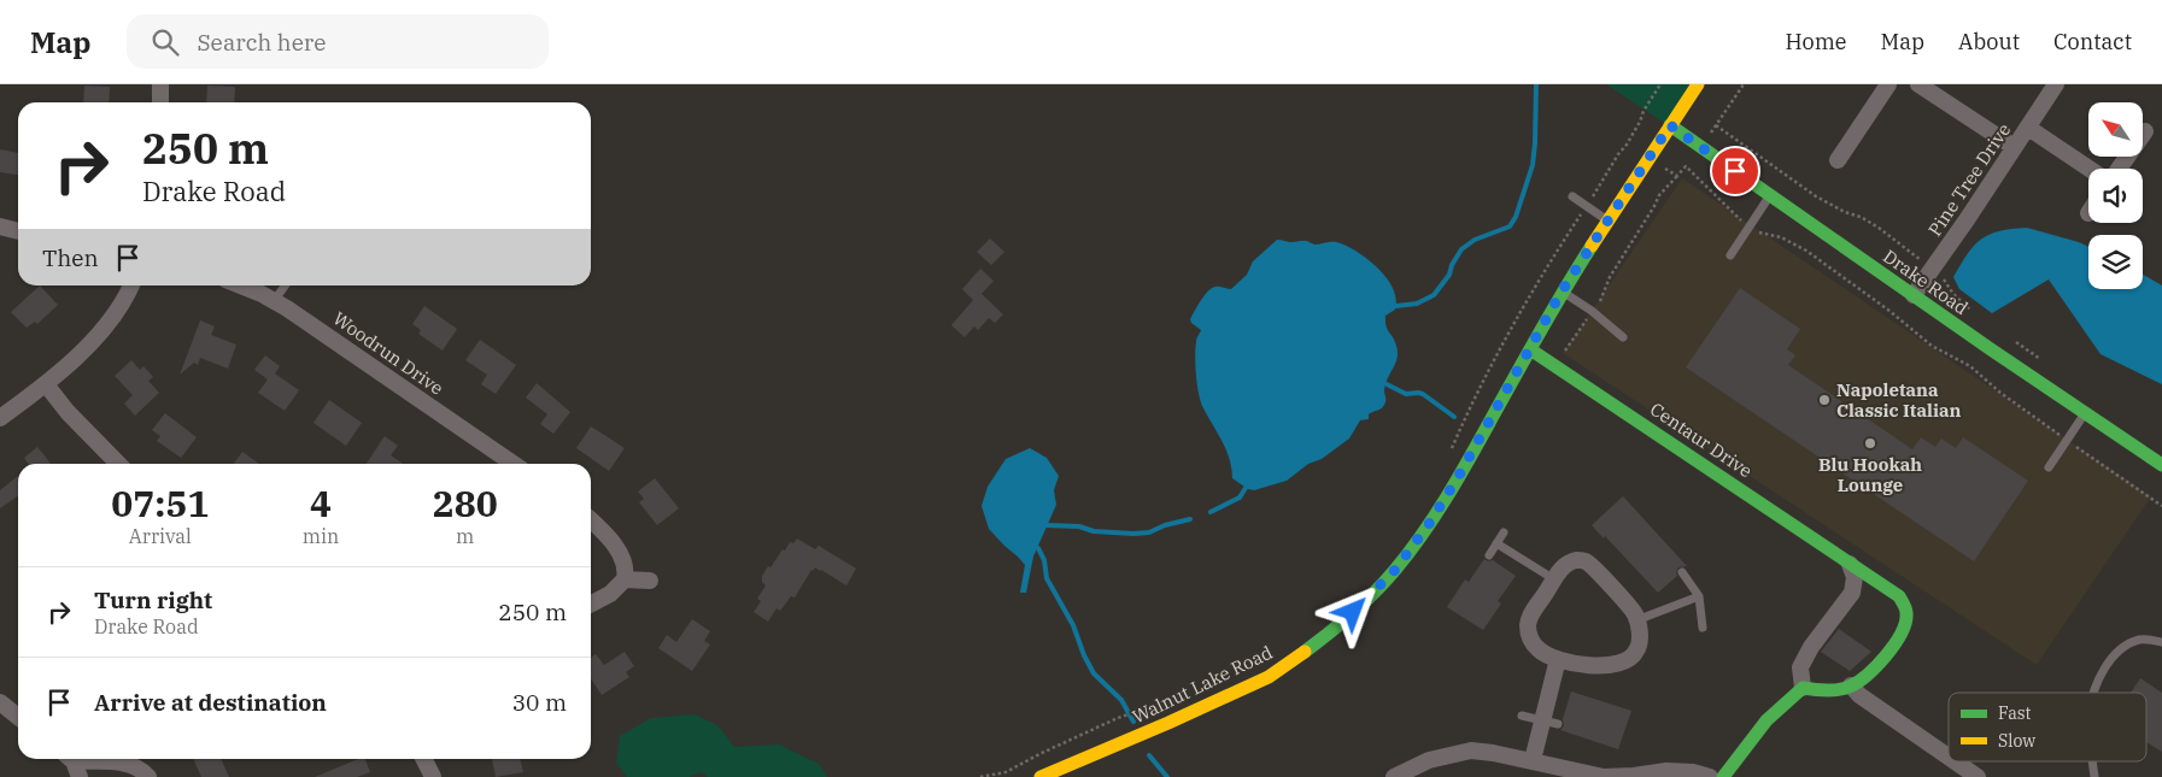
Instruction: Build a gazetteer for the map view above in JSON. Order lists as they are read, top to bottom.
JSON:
{
  "streets": {
    "street": [
      "Pine Tree Drive",
      "Drake Road",
      "Woodrun Drive",
      "Centaur Drive",
      "Walnut Lake Road"
    ]
  },
  "crossings": [
    ["Pine Tree Drive", "Drake Road"],
    ["Drake Road", "Walnut Lake Road"],
    ["Centaur Drive", "Walnut Lake Road"]
  ],
  "places": ["Napoletana Classic Italian", "Blu Hookah Lounge"],
  "legend": ["Fast", "Slow"],
  "north": "top left",
  "page": {
    "header": "Map",
    "search": "Search here",
    "nav": [
      "Home",
      "Map",
      "About",
      "Contact"
    ],
    "turn": ["250 m", "Drake Road"],
    "then": "Then",
    "eta": [
      "07:51",
      "Arrival",
      "4",
      "min",
      "280",
      "m"
    ],
    "list": [
      {
        "name": "Turn right",
        "note": "Drake Road",
        "value": "250 m"
      },
      {
        "name": "Arrive at destination",
        "value": "30 m"
      }
    ]
  }
}
